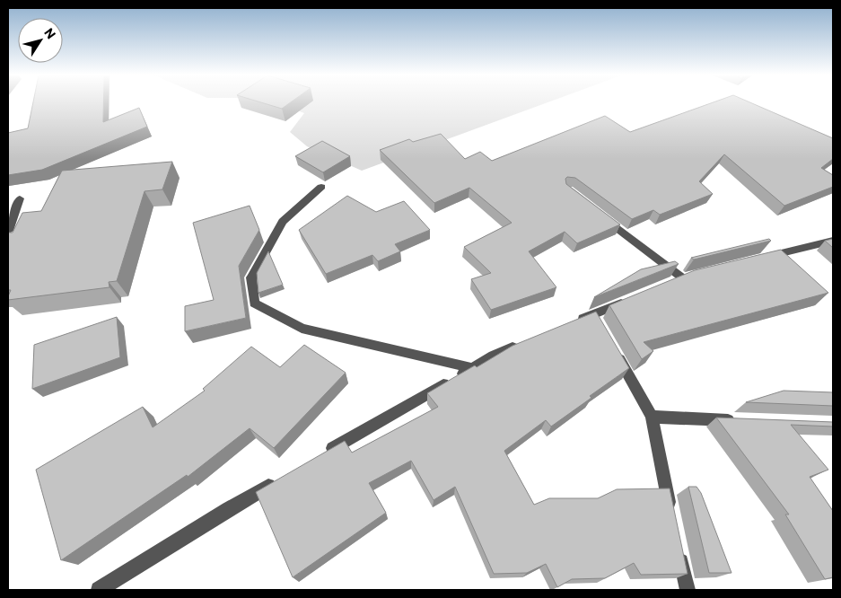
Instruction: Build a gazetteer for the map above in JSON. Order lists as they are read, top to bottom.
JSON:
{
  "north": "top right"
}
